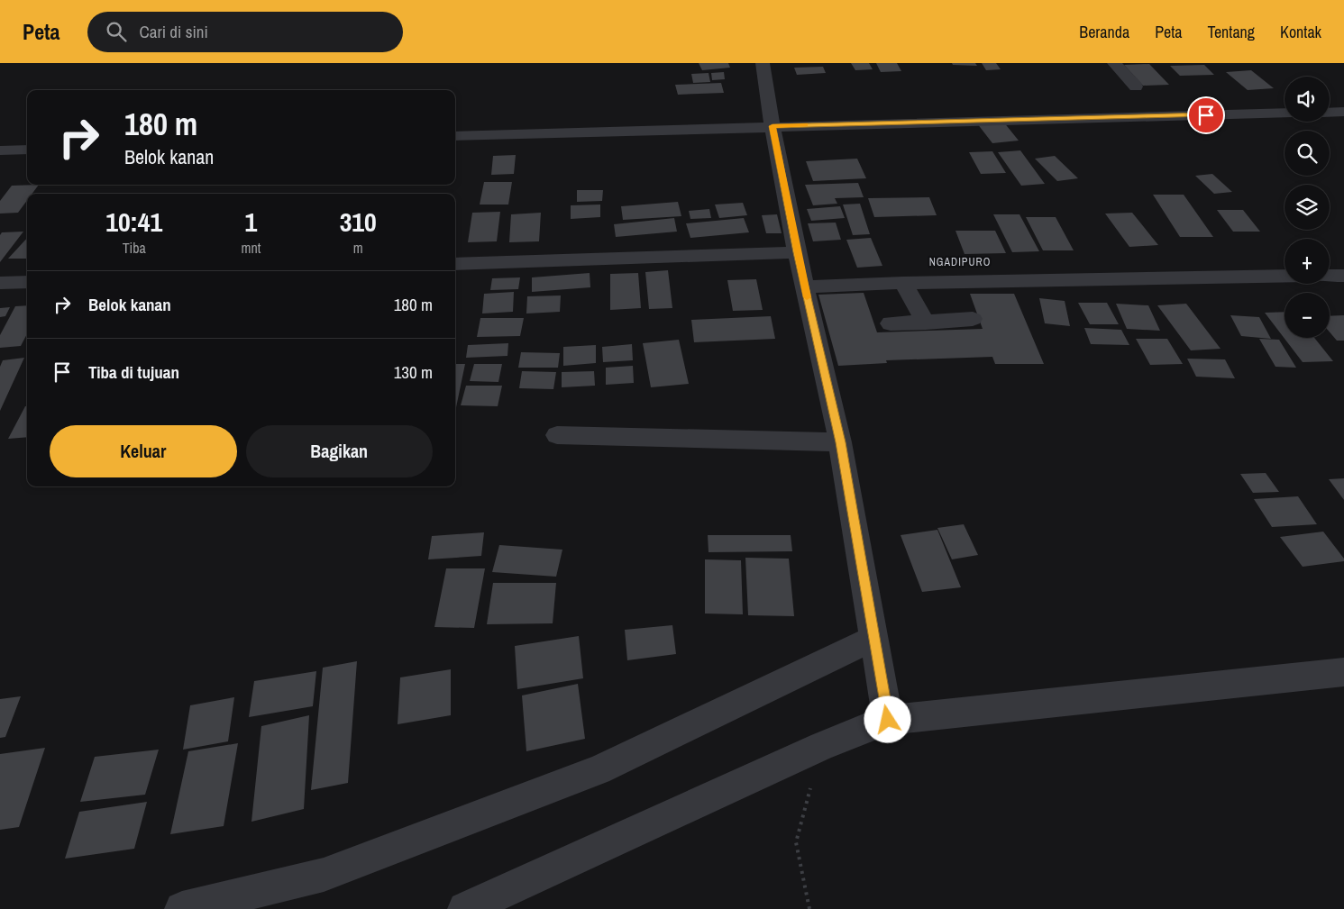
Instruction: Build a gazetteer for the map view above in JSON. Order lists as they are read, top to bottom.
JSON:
{
  "districts": ["NGADIPURO"],
  "page": {
    "header": "Peta",
    "search": "Cari di sini",
    "nav": [
      "Beranda",
      "Peta",
      "Tentang",
      "Kontak"
    ],
    "map_buttons": ["+", "−"],
    "turn": ["180 m", "Belok kanan"],
    "eta": [
      "10:41",
      "Tiba",
      "1",
      "mnt",
      "310",
      "m"
    ],
    "list": [
      {
        "name": "Belok kanan",
        "value": "180 m"
      },
      {
        "name": "Tiba di tujuan",
        "value": "130 m"
      }
    ],
    "buttons": ["Keluar", "Bagikan"]
  }
}
